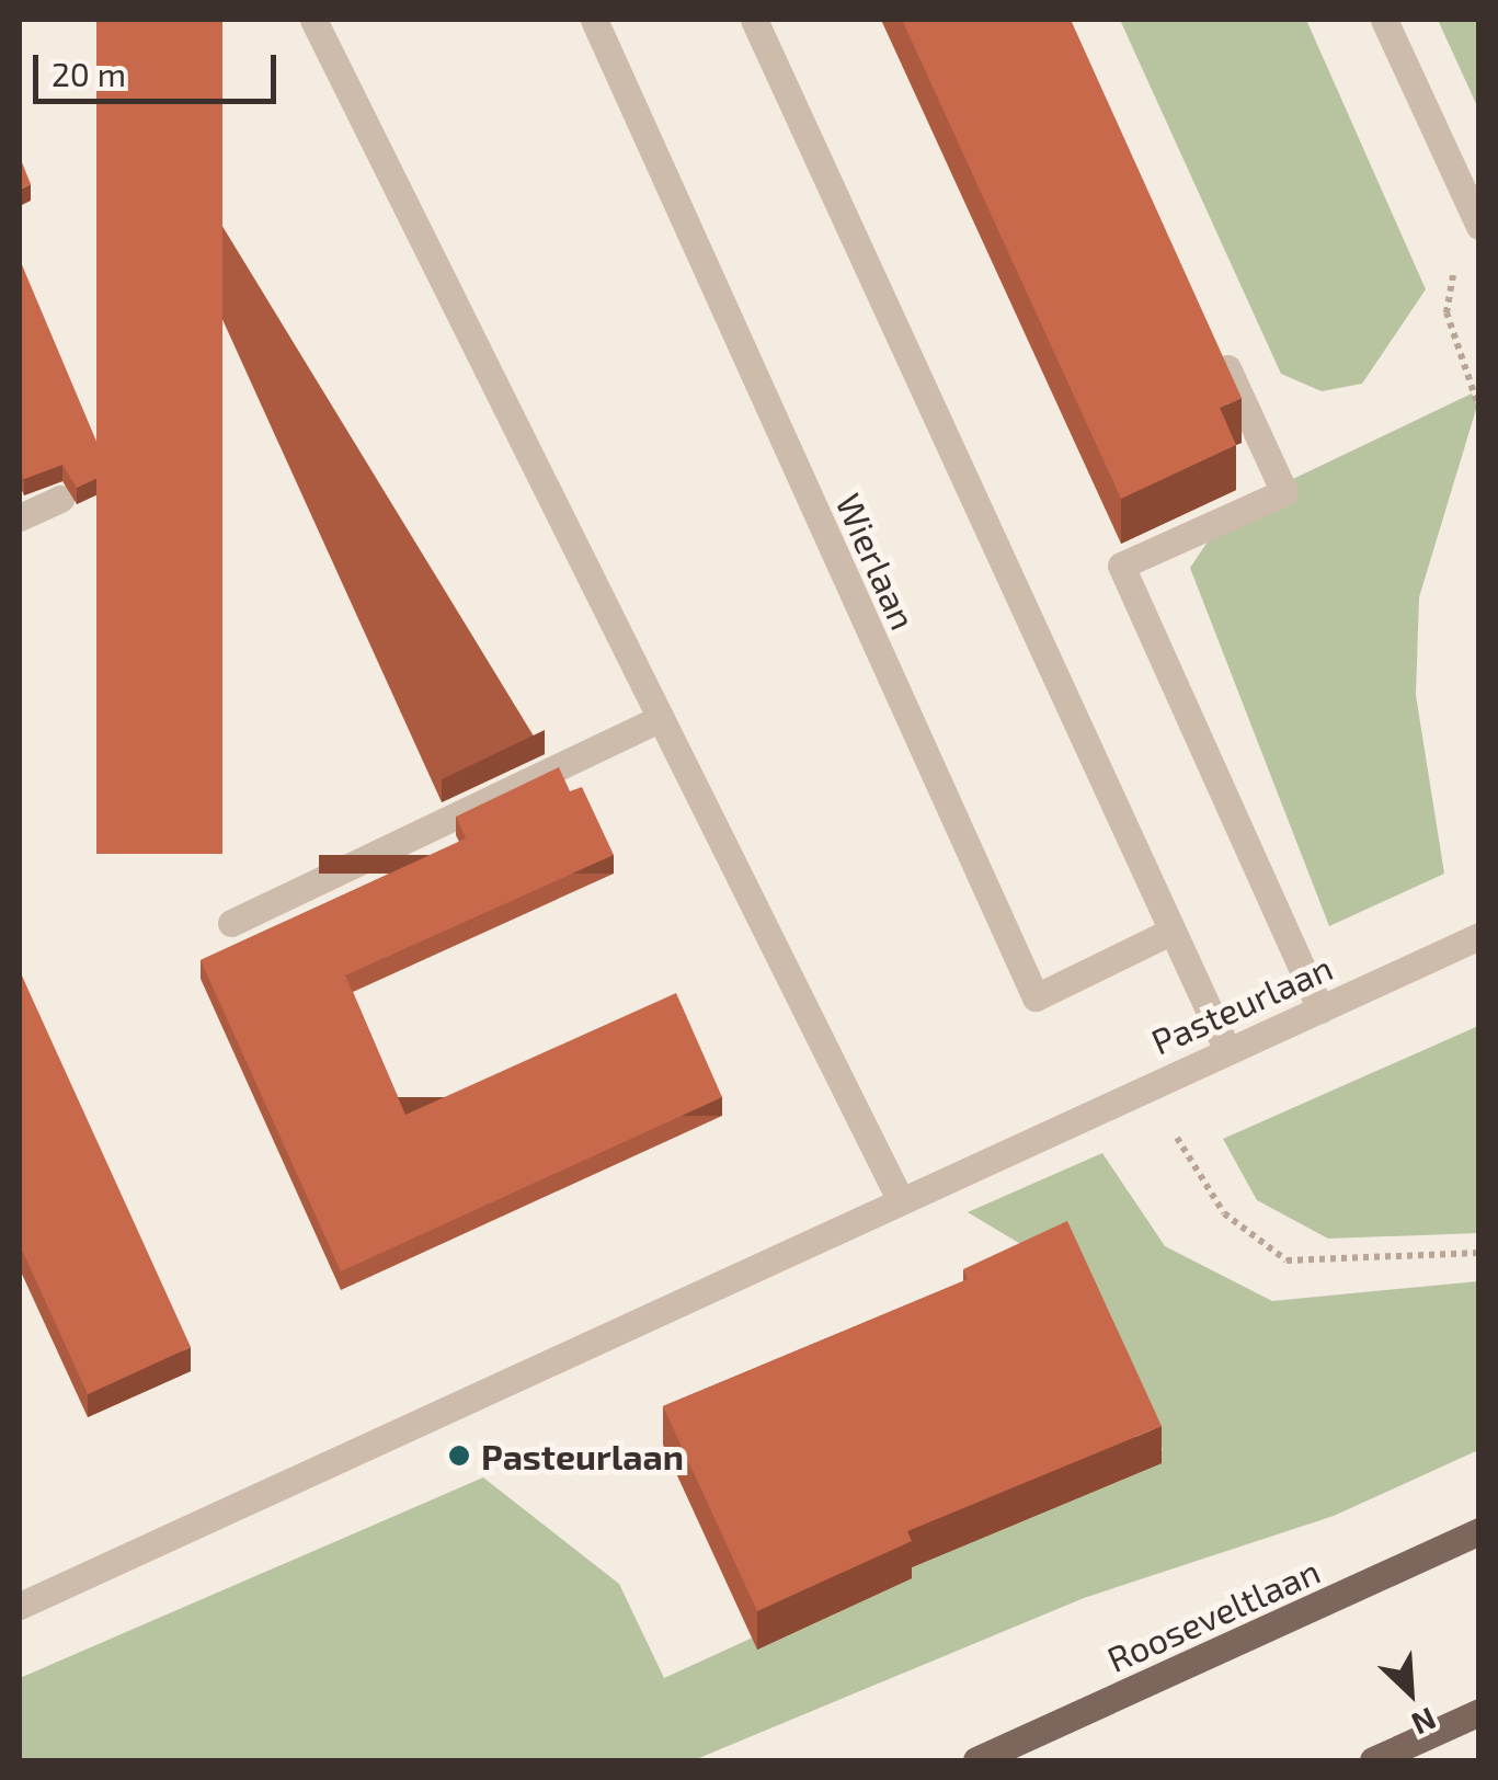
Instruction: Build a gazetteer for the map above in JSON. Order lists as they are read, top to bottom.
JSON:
{
  "streets": {
    "main road": ["Rooseveltlaan"],
    "street": ["Wierlaan", "Pasteurlaan"]
  },
  "places": ["Pasteurlaan"],
  "scale_bar": "20 m",
  "north": "bottom right"
}
